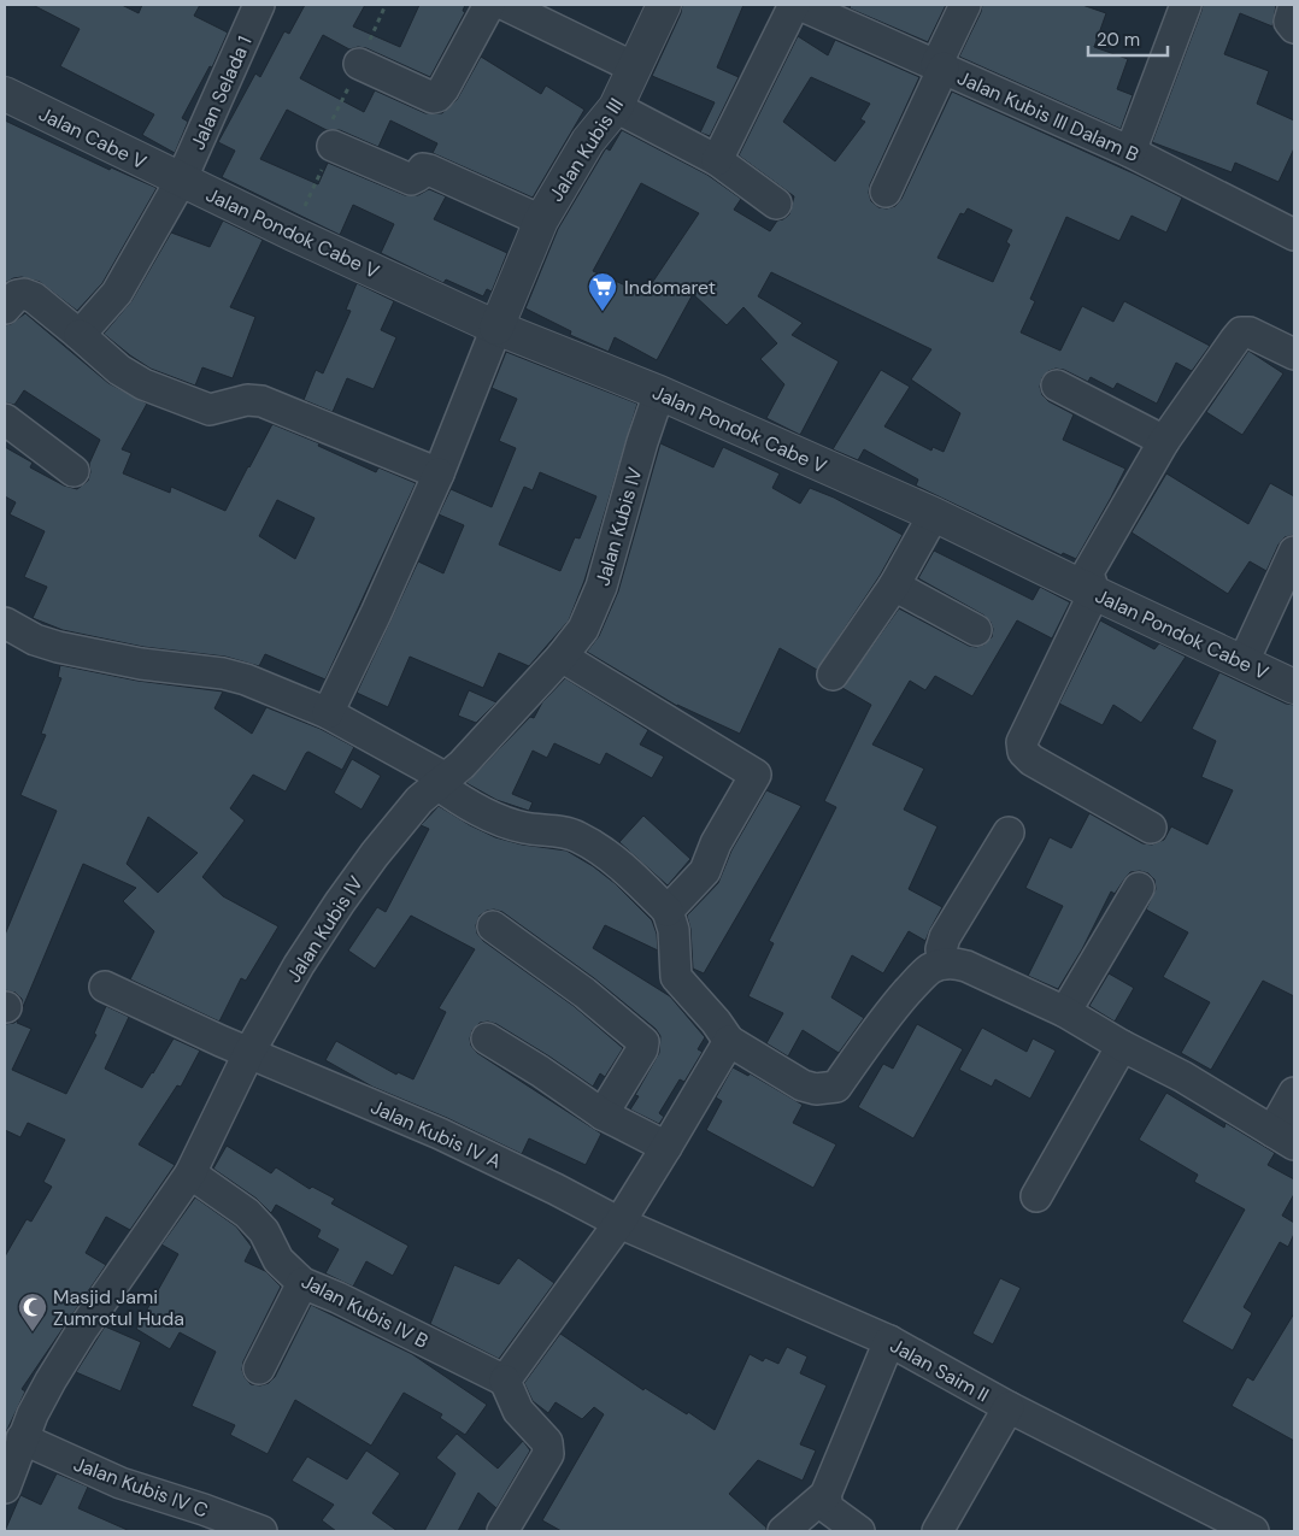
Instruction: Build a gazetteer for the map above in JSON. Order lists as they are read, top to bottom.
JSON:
{
  "streets": {
    "street": [
      "Jalan Selada 1",
      "Jalan Kubis III Dalam B",
      "Jalan Cabe V",
      "Jalan Kubis III",
      "Jalan Pondok Cabe V",
      "Jalan Kubis IV",
      "Jalan Kubis IV A",
      "Jalan Kubis IV B",
      "Jalan Saim II",
      "Jalan Kubis IV C"
    ]
  },
  "crossings": [
    ["Jalan Selada 1", "Jalan Cabe V"],
    ["Jalan Selada 1", "Jalan Pondok Cabe V"],
    ["Jalan Cabe V", "Jalan Pondok Cabe V"],
    ["Jalan Kubis III", "Jalan Pondok Cabe V"],
    ["Jalan Pondok Cabe V", "Jalan Kubis IV"],
    ["Jalan Kubis IV", "Jalan Kubis IV A"],
    ["Jalan Kubis IV", "Jalan Kubis IV B"],
    ["Jalan Kubis IV", "Jalan Kubis IV C"],
    ["Jalan Kubis IV A", "Jalan Saim II"]
  ],
  "places": {
    "supermarket": ["Indomaret"],
    "mosque": ["Masjid Jami Zumrotul Huda"]
  },
  "scale_bar": "20 m"
}
